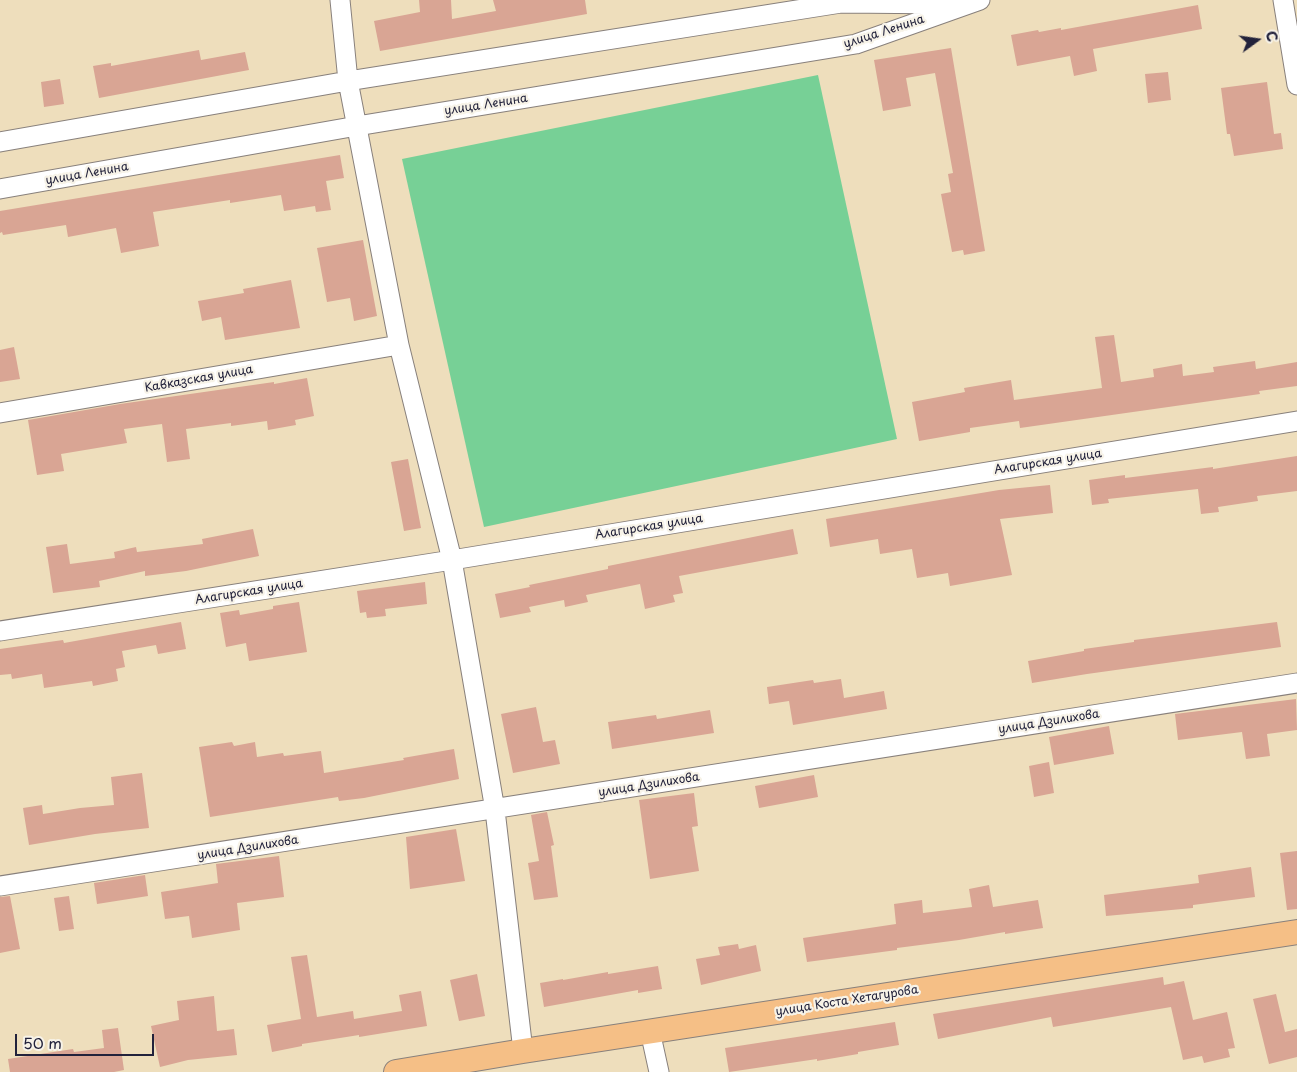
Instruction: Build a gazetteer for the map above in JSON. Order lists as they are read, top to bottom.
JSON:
{
  "streets": {
    "main road": ["улица Коста Хетагурова"],
    "street": [
      "улица Ленина",
      "Кавказская улица",
      "Алагирская улица",
      "улица Дзилихова"
    ]
  },
  "scale_bar": "50 m",
  "north": "right"
}
